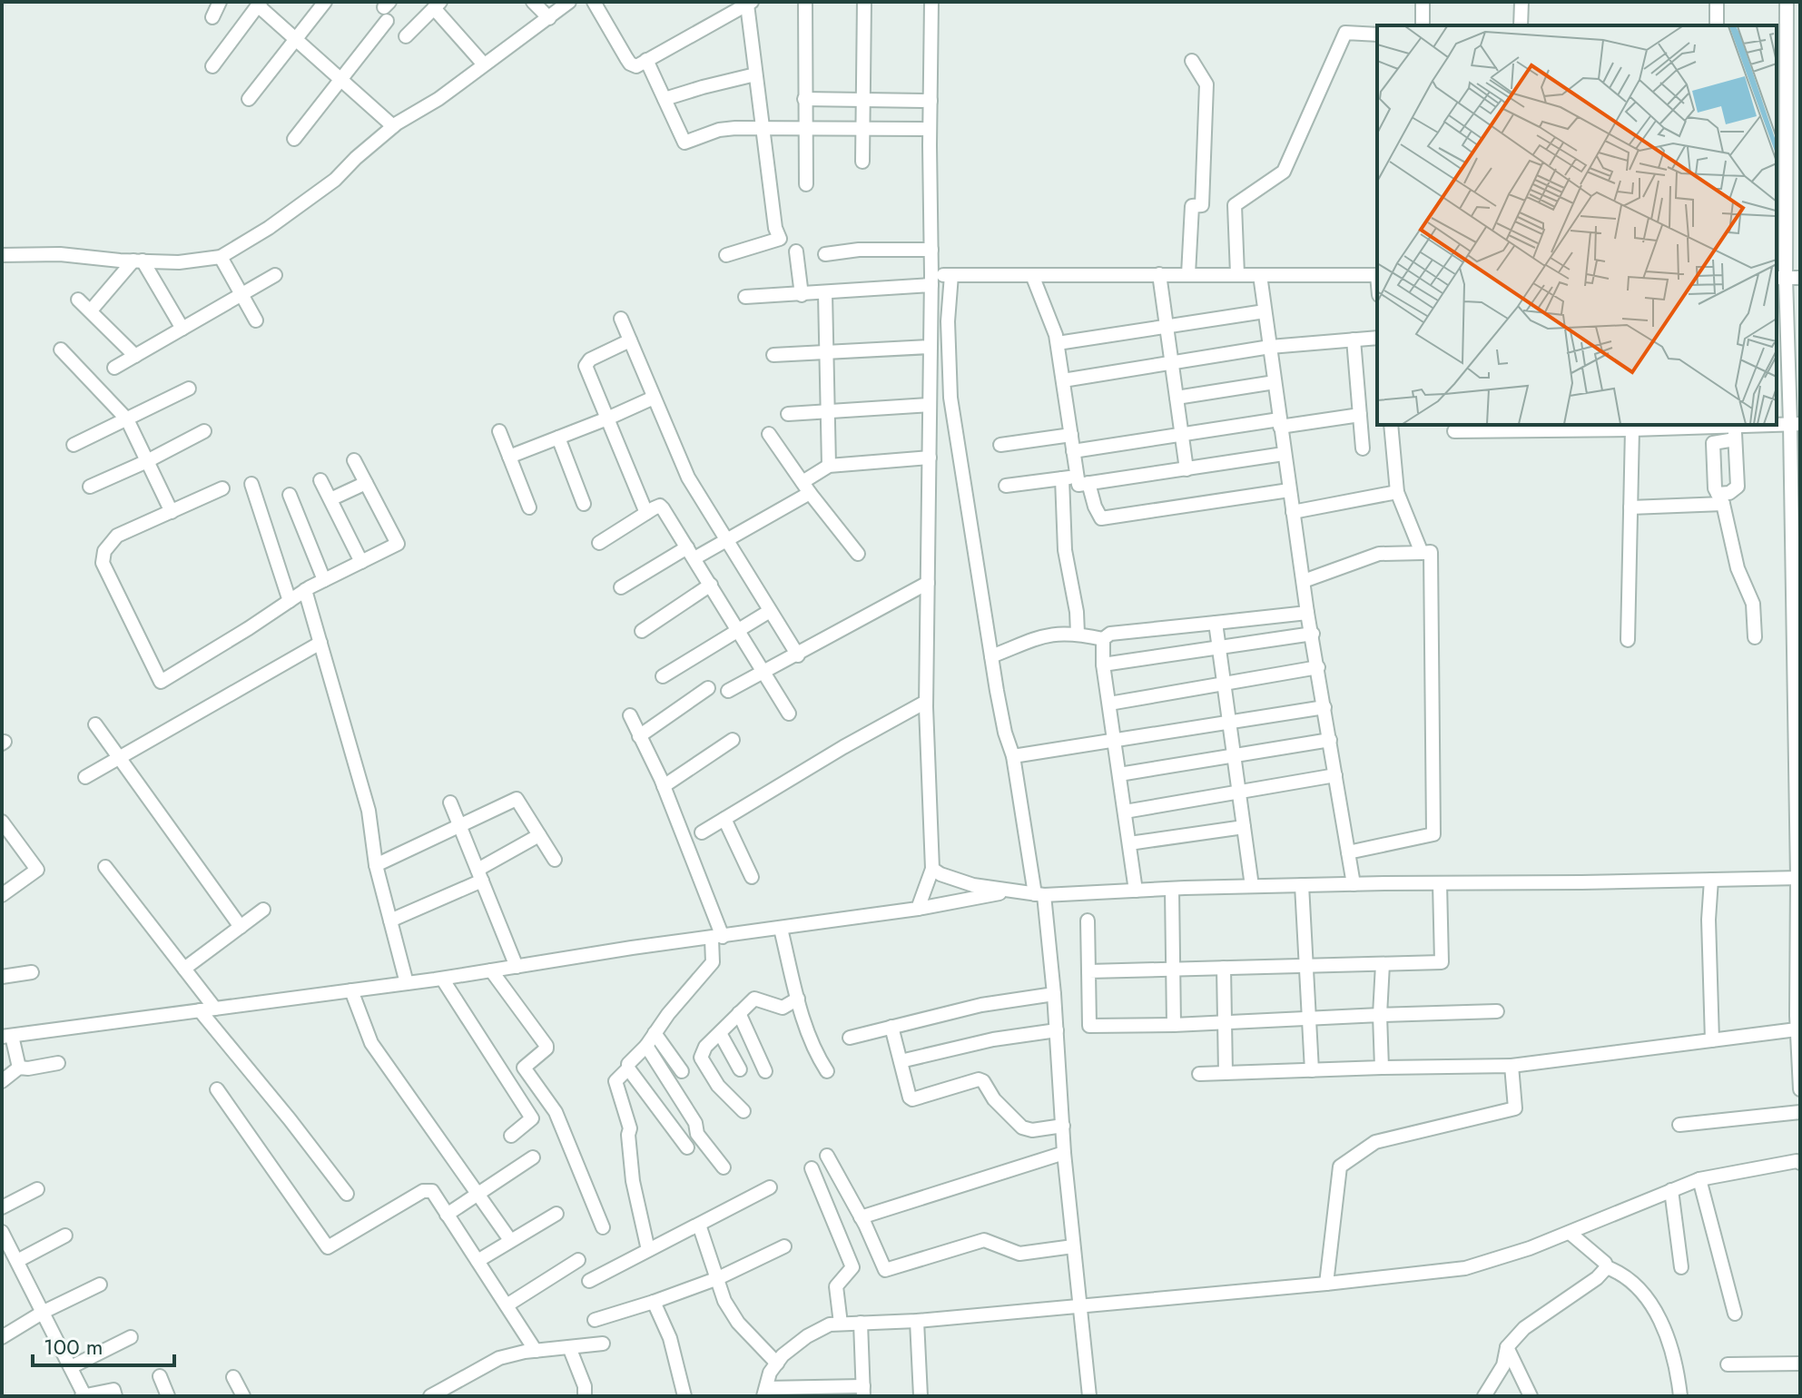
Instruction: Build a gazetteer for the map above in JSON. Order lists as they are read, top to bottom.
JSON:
{
  "scale_bar": "100 m"
}
